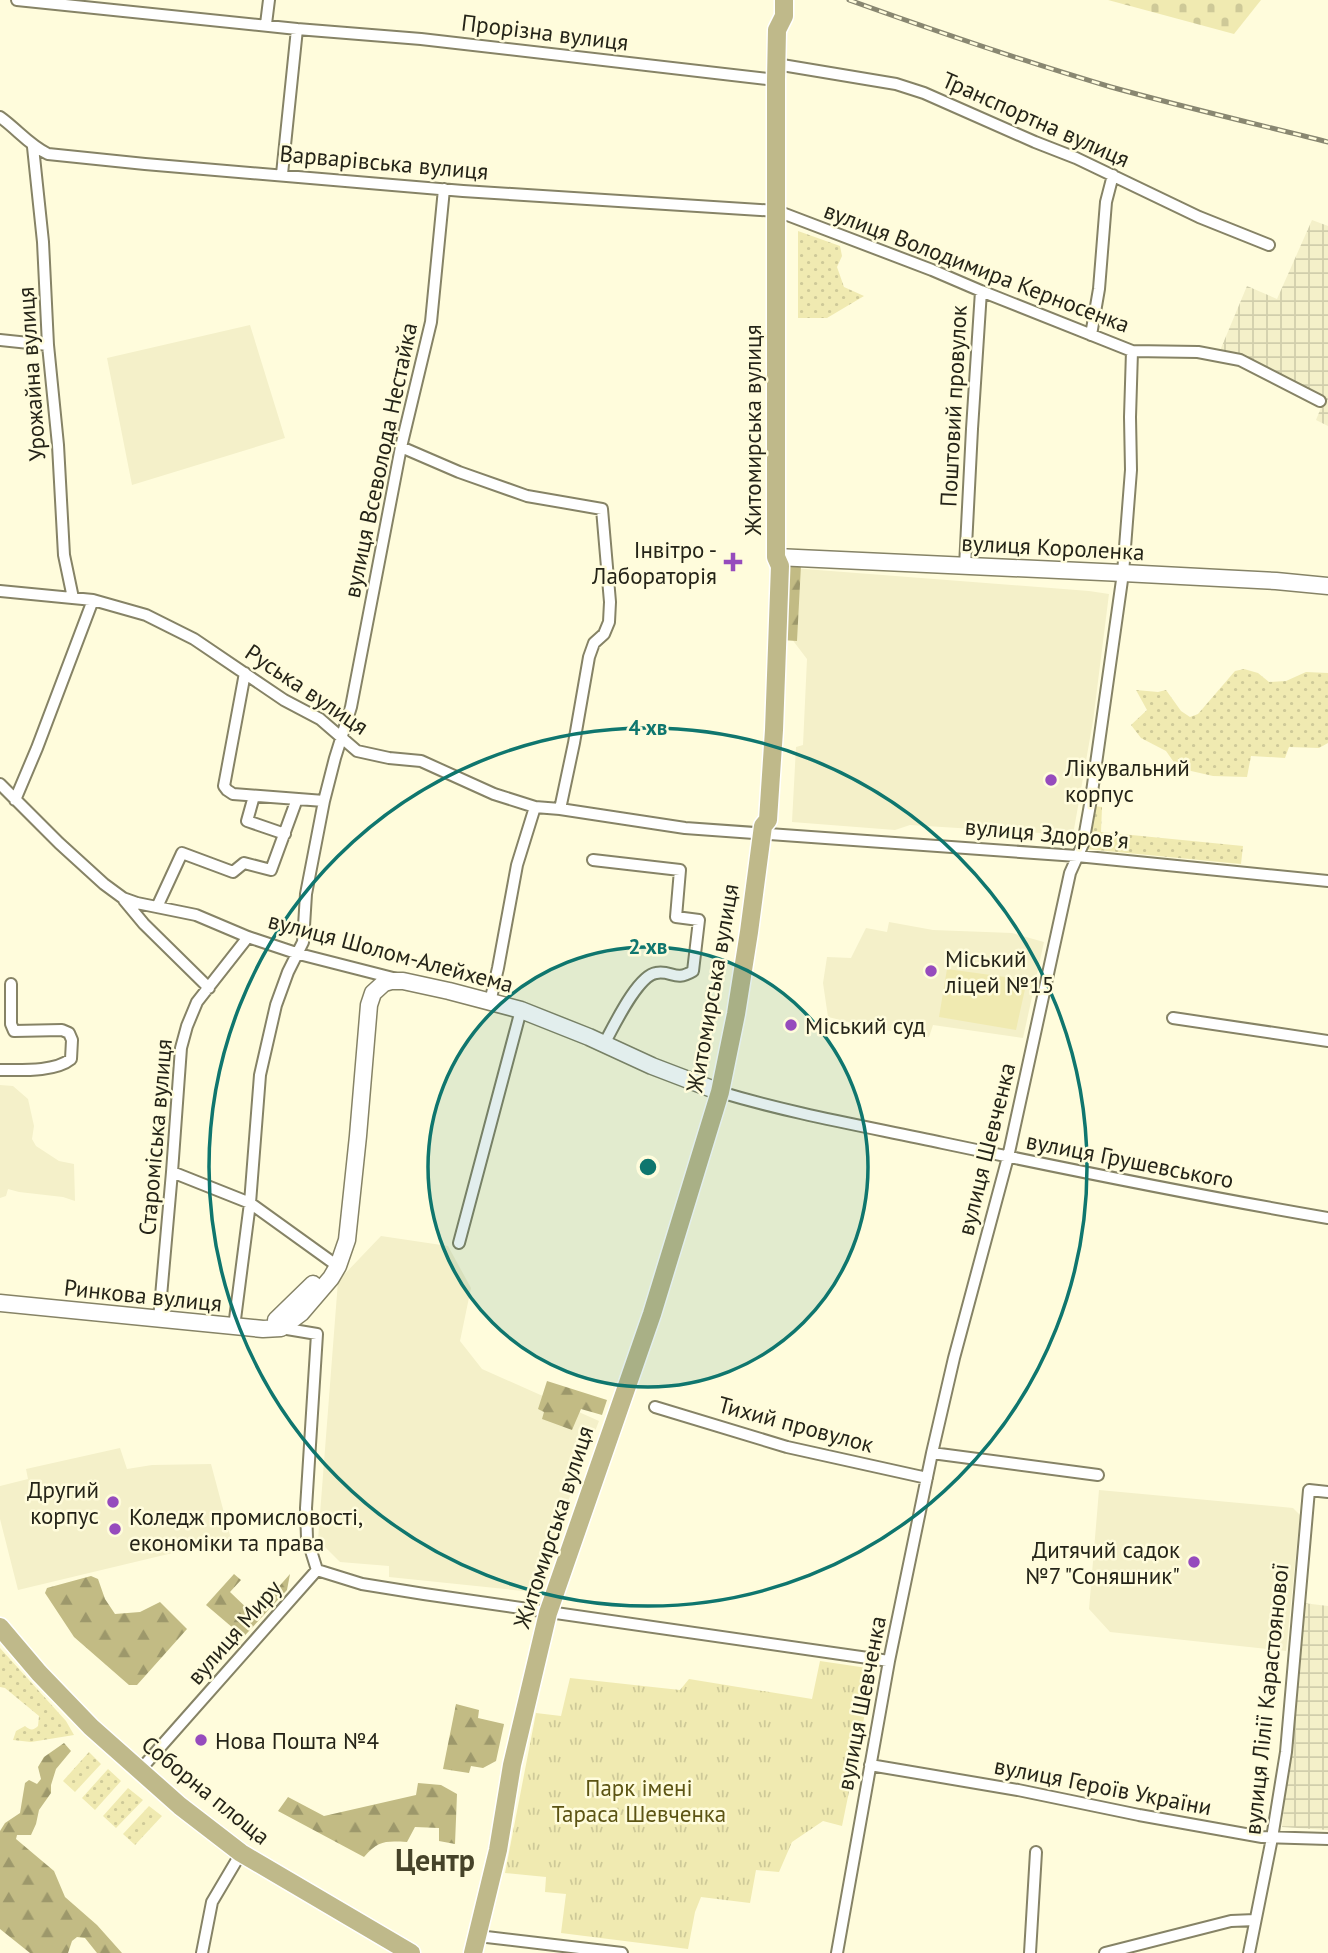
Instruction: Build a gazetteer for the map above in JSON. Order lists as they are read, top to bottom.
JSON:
{
  "streets": {
    "main road": [
      "Житомирська вулиця",
      "вулиця Короленка",
      "вулиця Шолом-Алейхема",
      "Ринкова вулиця",
      "Соборна площа"
    ],
    "street": [
      "Прорізна вулиця",
      "Транспортна вулиця",
      "Варварівська вулиця",
      "вулиця Володимира Керносенка",
      "Урожайна вулиця",
      "Поштовий провулок",
      "вулиця Всеволода Нестайка",
      "Руська вулиця",
      "вулиця Здоровʼя",
      "Староміська вулиця",
      "вулиця Шевченка",
      "вулиця Грушевського",
      "Тихий провулок",
      "вулиця Миру",
      "вулиця Лілії Карастоянової",
      "вулиця Героїв України"
    ]
  },
  "crossings": [
    ["Прорізна вулиця", "Транспортна вулиця"],
    ["Прорізна вулиця", "Житомирська вулиця"],
    ["Транспортна вулиця", "Житомирська вулиця"],
    ["Варварівська вулиця", "вулиця Володимира Керносенка"],
    ["Варварівська вулиця", "Урожайна вулиця"],
    ["Варварівська вулиця", "Житомирська вулиця"],
    ["Варварівська вулиця", "вулиця Всеволода Нестайка"],
    ["вулиця Володимира Керносенка", "Поштовий провулок"],
    ["вулиця Володимира Керносенка", "Житомирська вулиця"],
    ["вулиця Володимира Керносенка", "вулиця Шевченка"],
    ["Урожайна вулиця", "Руська вулиця"],
    ["Поштовий провулок", "вулиця Короленка"],
    ["Житомирська вулиця", "вулиця Короленка"],
    ["Житомирська вулиця", "Руська вулиця"],
    ["Житомирська вулиця", "вулиця Здоровʼя"],
    ["Житомирська вулиця", "вулиця Шолом-Алейхема"],
    ["Житомирська вулиця", "вулиця Грушевського"],
    ["вулиця Всеволода Нестайка", "Руська вулиця"],
    ["вулиця Всеволода Нестайка", "вулиця Шолом-Алейхема"],
    ["вулиця Всеволода Нестайка", "Ринкова вулиця"],
    ["вулиця Короленка", "вулиця Шевченка"],
    ["Руська вулиця", "вулиця Здоровʼя"],
    ["вулиця Здоровʼя", "вулиця Шевченка"],
    ["вулиця Шолом-Алейхема", "Староміська вулиця"],
    ["вулиця Шолом-Алейхема", "вулиця Грушевського"],
    ["Староміська вулиця", "Ринкова вулиця"],
    ["вулиця Шевченка", "вулиця Грушевського"],
    ["вулиця Шевченка", "Тихий провулок"],
    ["вулиця Шевченка", "вулиця Героїв України"],
    ["вулиця Миру", "Соборна площа"],
    ["вулиця Лілії Карастоянової", "вулиця Героїв України"]
  ],
  "districts": ["Центр"],
  "parks": ["Парк імені Тараса Шевченка"],
  "places": {
    "health": ["Інвітро - Лабораторія"],
    "other": [
      "Лікувальний корпус",
      "Міський ліцей №15",
      "Міський суд",
      "Другий корпус",
      "Коледж промисловості, економіки та права",
      "Дитячий садок №7 \"Соняшник\"",
      "Нова Пошта №4"
    ]
  },
  "rings": ["4 хв", "2 хв"]
}
